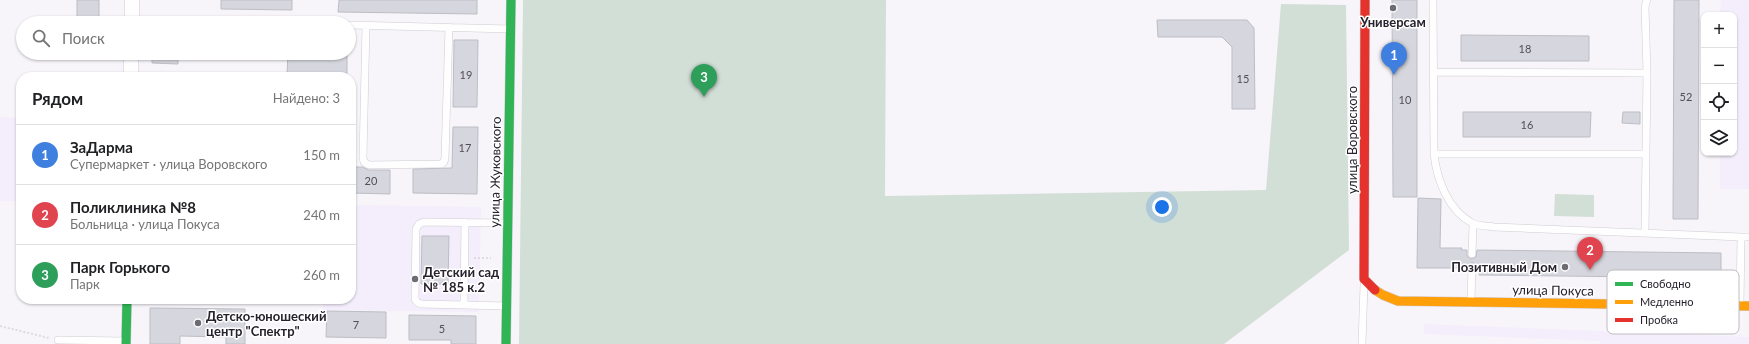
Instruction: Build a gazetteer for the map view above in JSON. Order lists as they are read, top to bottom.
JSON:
{
  "streets": {
    "street": ["улица Воровского", "улица Жуковского", "улица Покуса"]
  },
  "crossings": [
    ["улица Воровского", "улица Покуса"]
  ],
  "places": [
    "Универсам",
    "Позитивный Дом",
    "Детский сад № 185 к.2",
    "Детско-юношеский центр \"Спектр\""
  ],
  "house_numbers": [
    "18",
    "19",
    "15",
    "52",
    "10",
    "16",
    "17",
    "20",
    "7",
    "5"
  ],
  "legend": ["Свободно", "Медленно", "Пробка"],
  "page": {
    "map_buttons": ["+", "−"],
    "search": "Поиск",
    "pins": ["1", "3", "2"],
    "heading": ["Рядом", "Найдено: 3"],
    "list": [
      {
        "mark": "1",
        "name": "ЗаДарма",
        "note": "Супермаркет · улица Воровского",
        "value": "150 m"
      },
      {
        "mark": "2",
        "name": "Поликлиника №8",
        "note": "Больница · улица Покуса",
        "value": "240 m"
      },
      {
        "mark": "3",
        "name": "Парк Горького",
        "note": "Парк",
        "value": "260 m"
      }
    ]
  }
}
